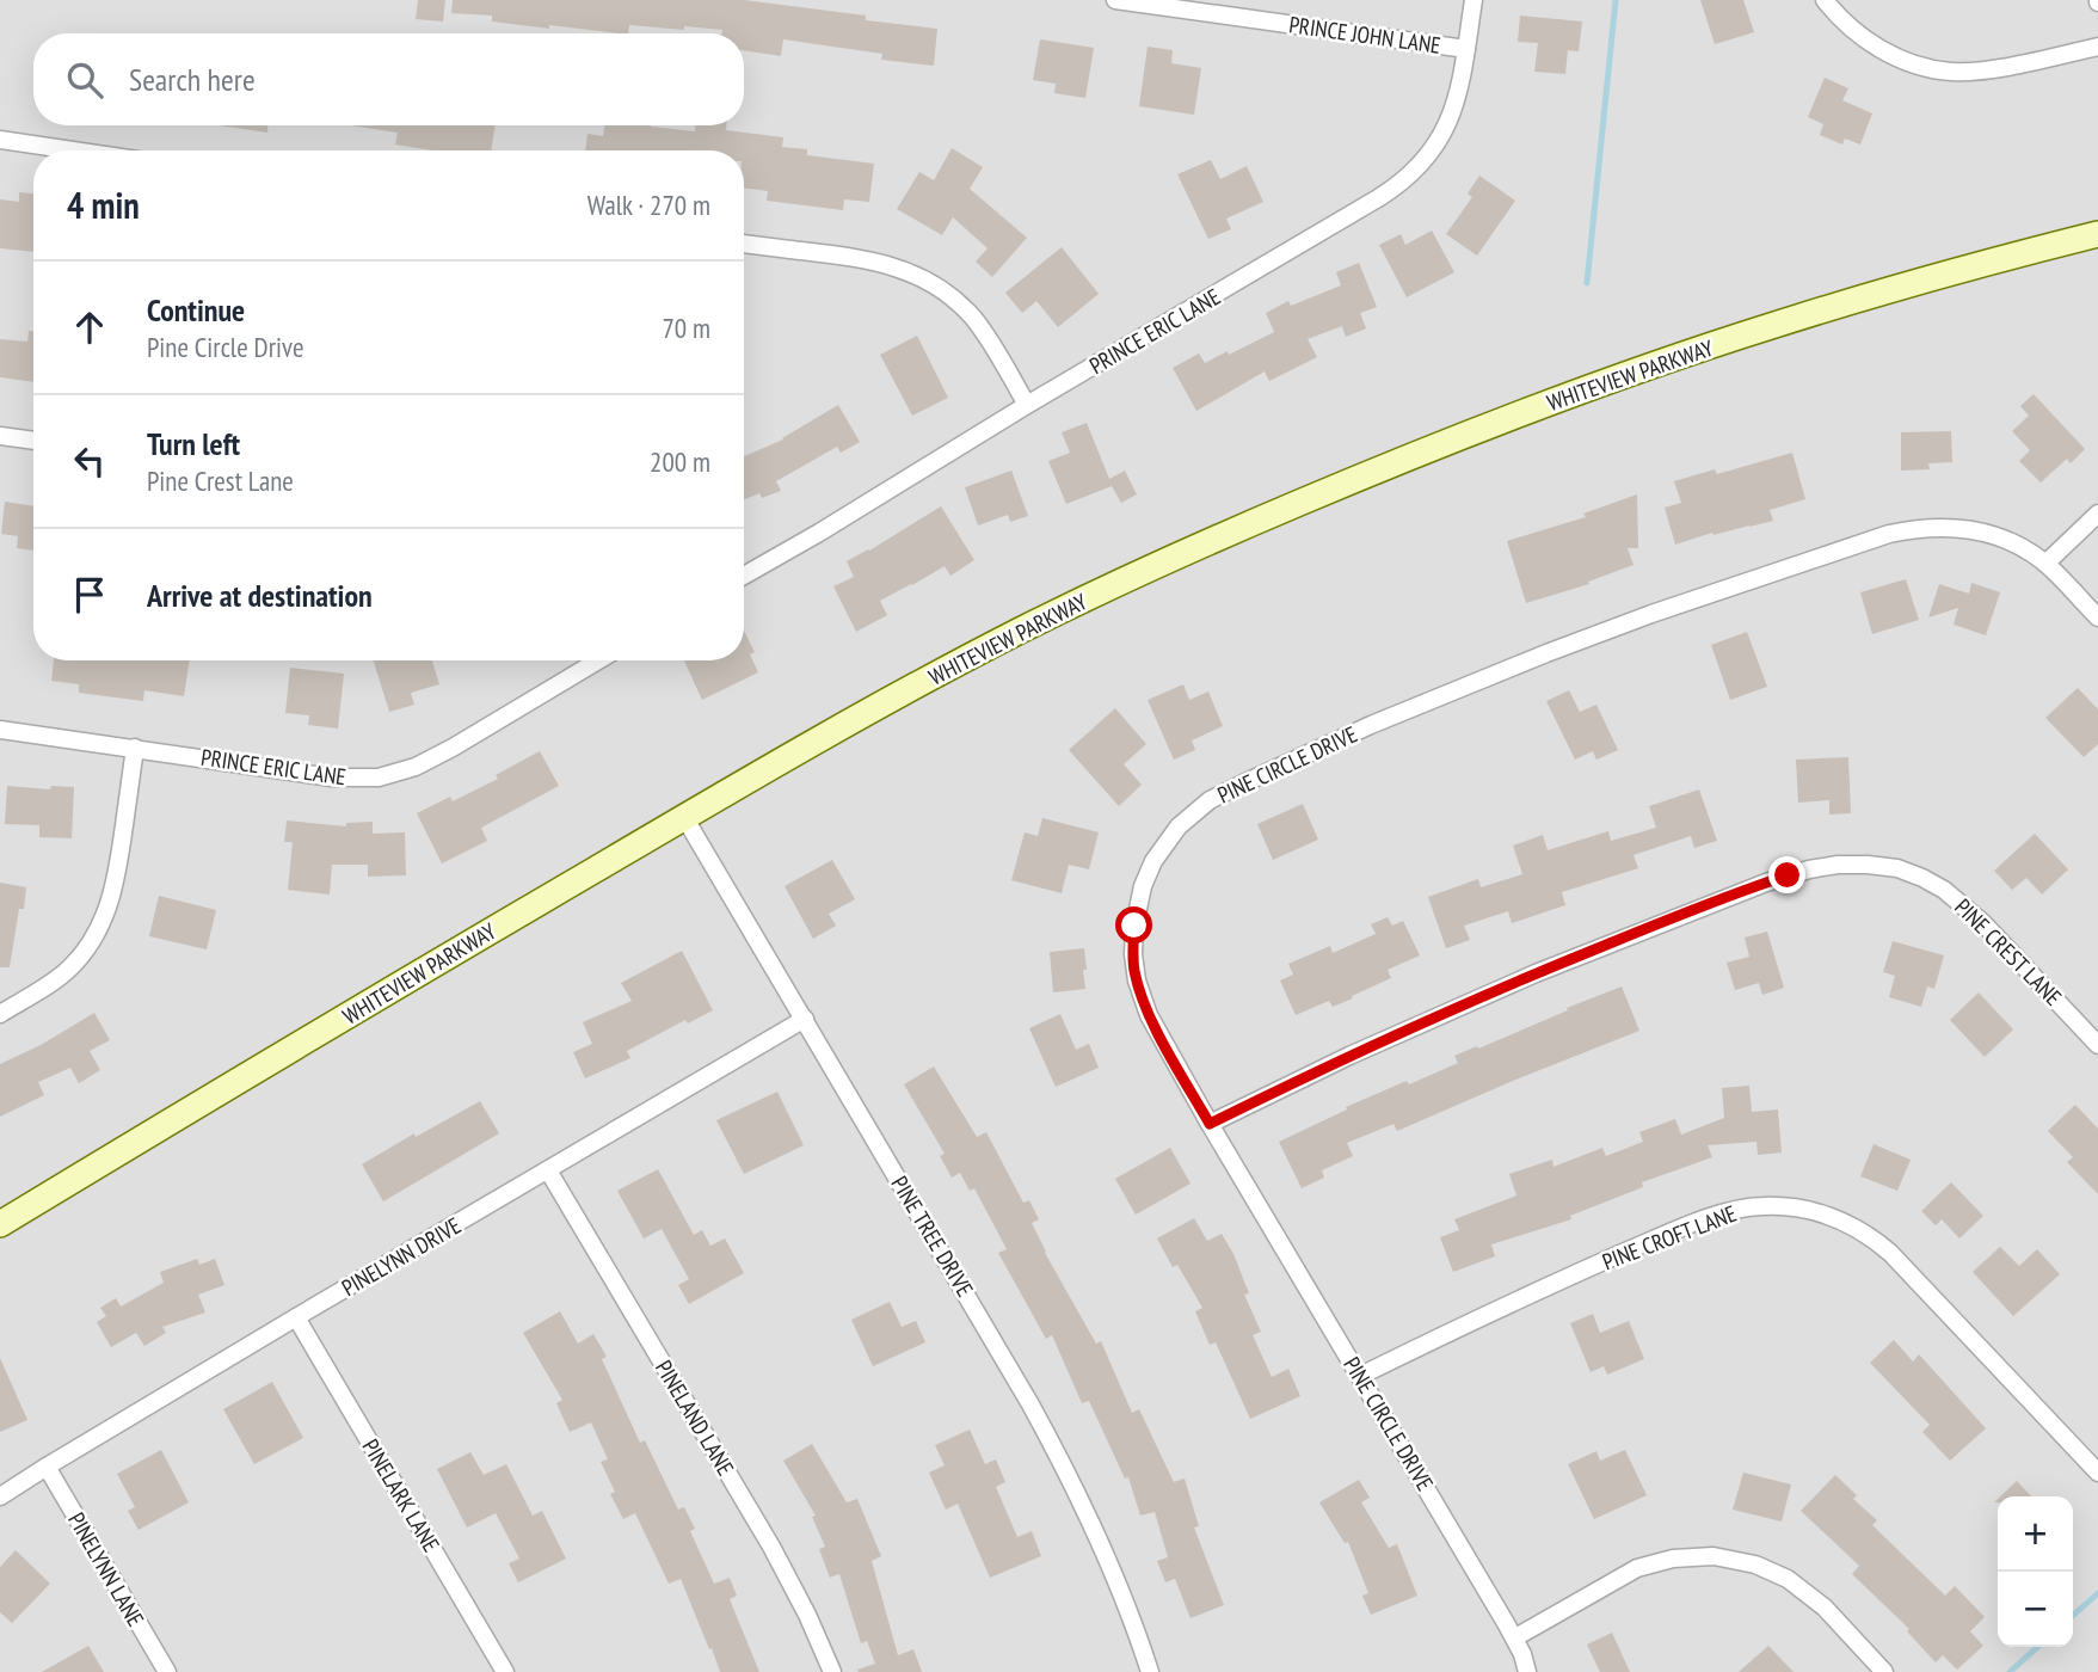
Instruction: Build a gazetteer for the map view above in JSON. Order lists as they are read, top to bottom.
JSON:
{
  "streets": {
    "street": [
      "PRINCE JOHN LANE",
      "PRINCE ERIC LANE",
      "WHITEVIEW PARKWAY",
      "PINE CIRCLE DRIVE",
      "PINE CREST LANE",
      "PINE TREE DRIVE",
      "PINE CROFT LANE",
      "PINELYNN DRIVE",
      "PINELAND LANE",
      "PINELARK LANE",
      "PINELYNN LANE"
    ]
  },
  "crossings": [
    ["PRINCE JOHN LANE", "PRINCE ERIC LANE"],
    ["WHITEVIEW PARKWAY", "PINE TREE DRIVE"],
    ["PINE CIRCLE DRIVE", "PINE CREST LANE"],
    ["PINE CIRCLE DRIVE", "PINE CROFT LANE"],
    ["PINE TREE DRIVE", "PINELYNN DRIVE"],
    ["PINELYNN DRIVE", "PINELAND LANE"],
    ["PINELYNN DRIVE", "PINELARK LANE"],
    ["PINELYNN DRIVE", "PINELYNN LANE"]
  ],
  "page": {
    "search": "Search here",
    "heading": ["4 min", "Walk · 270 m"],
    "list": [
      ["Continue", "Pine Circle Drive", "70 m"],
      ["Turn left", "Pine Crest Lane", "200 m"],
      "Arrive at destination"
    ],
    "map_buttons": ["+", "−"]
  }
}
